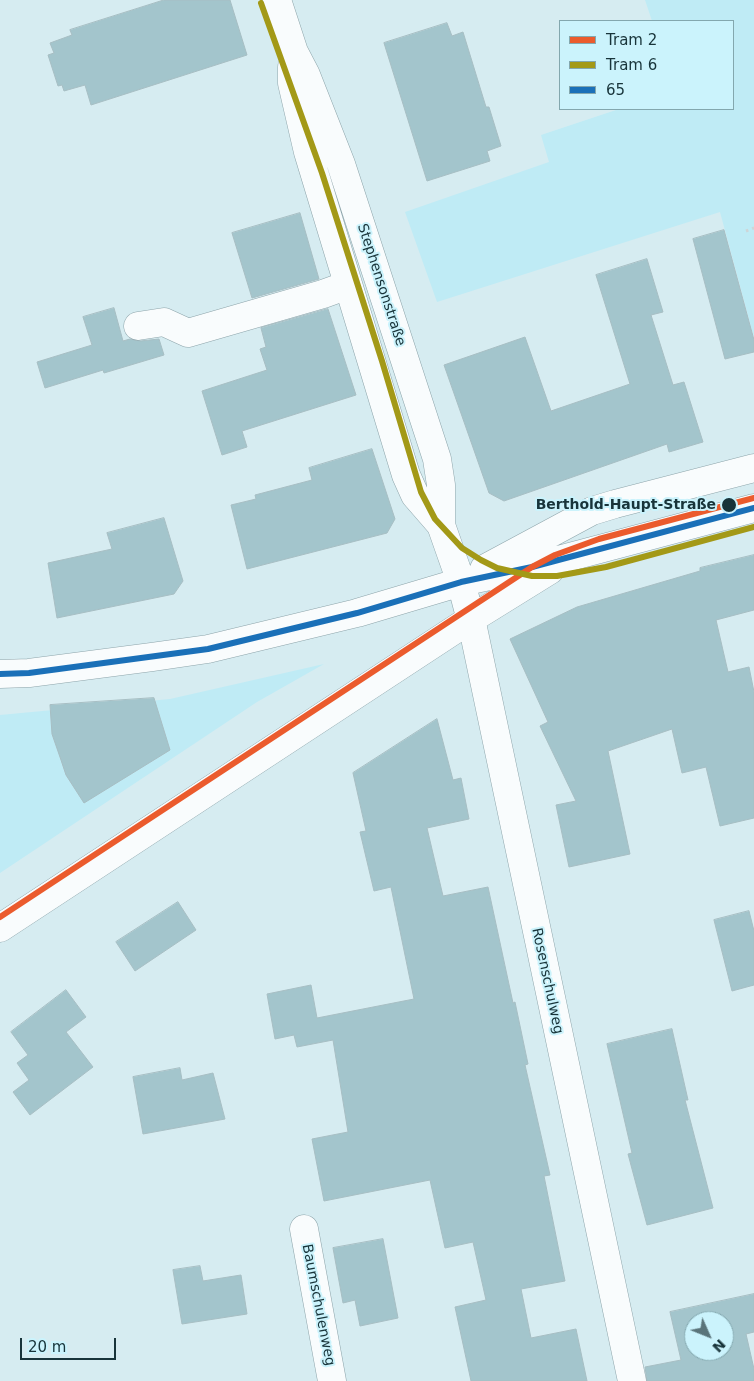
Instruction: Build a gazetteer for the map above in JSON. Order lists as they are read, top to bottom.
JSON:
{
  "streets": {
    "street": ["Stephensonstraße", "Rosenschulweg", "Baumschulenweg"]
  },
  "crossings": [
    ["Stephensonstraße", "Rosenschulweg"]
  ],
  "places": ["Berthold-Haupt-Straße"],
  "lines": ["tram line 6", "tram line 2", "transit line 65"],
  "legend": ["Tram 2", "Tram 6", "65"],
  "scale_bar": "20 m",
  "north": "bottom right"
}
